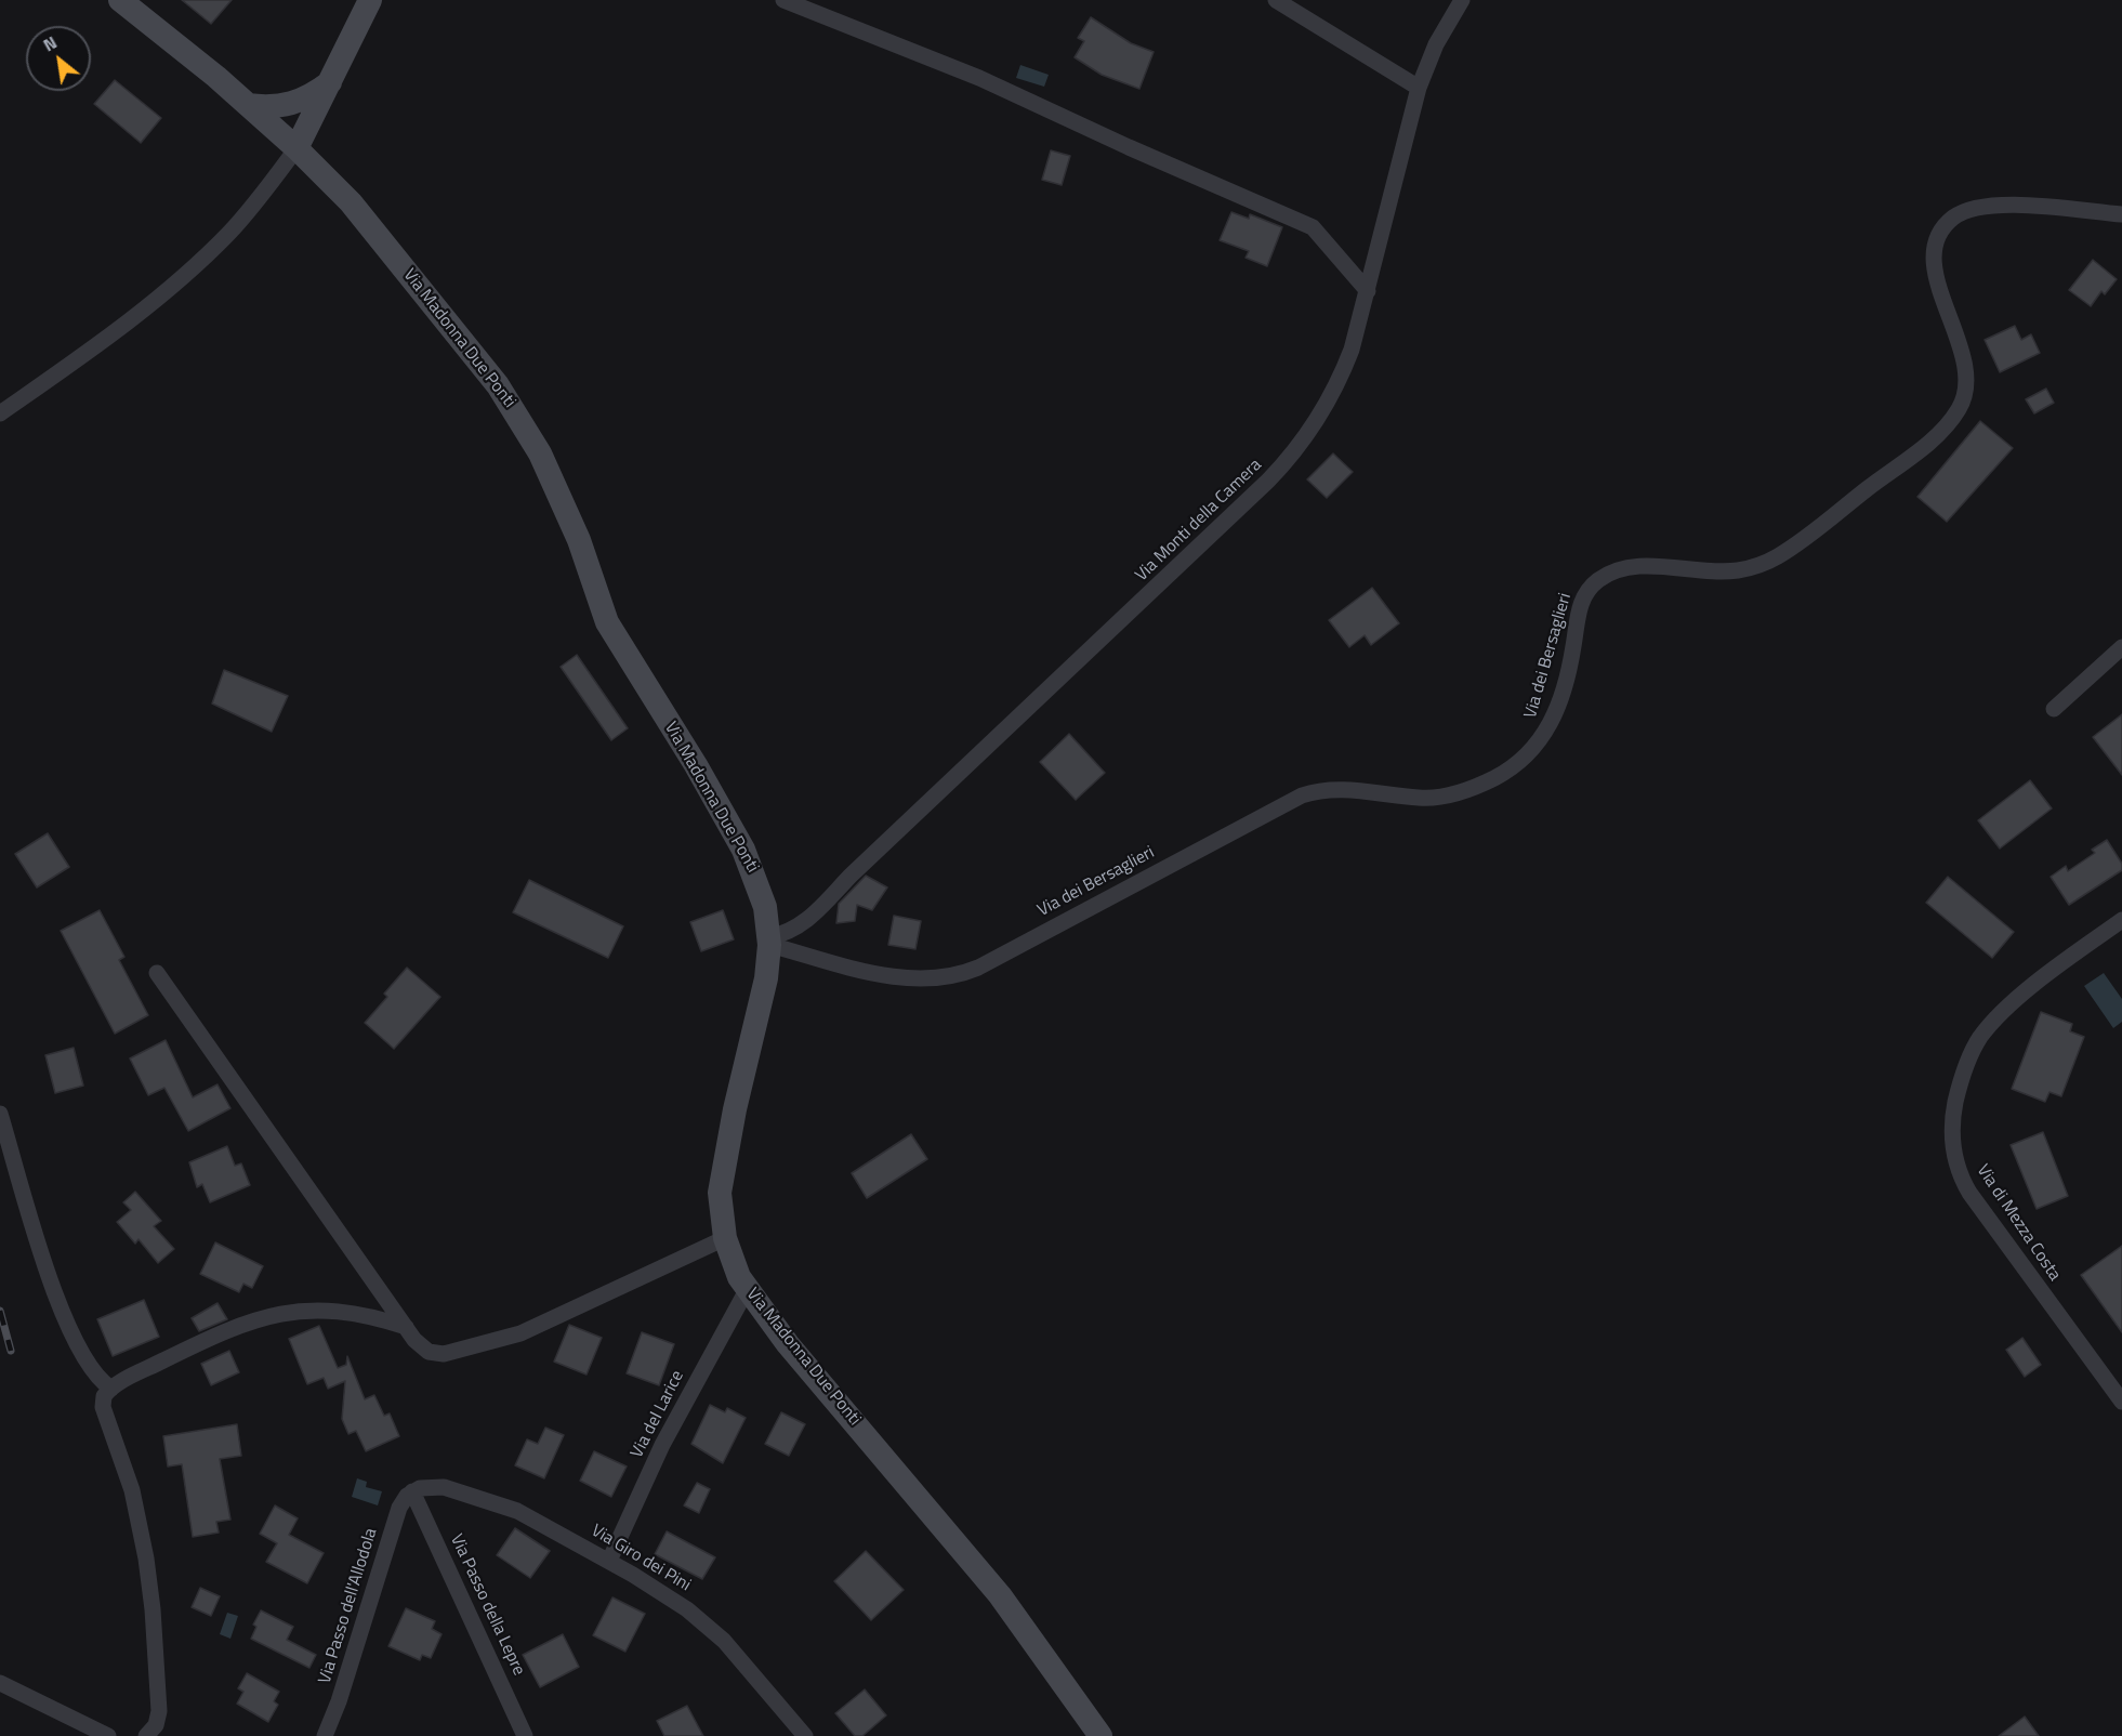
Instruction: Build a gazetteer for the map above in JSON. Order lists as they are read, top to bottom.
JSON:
{
  "streets": {
    "main road": ["Via Madonna Due Ponti"],
    "street": [
      "Via Monti della Camera",
      "Via dei Bersaglieri",
      "Via di Mezza Costa",
      "Via del Larice",
      "Via Giro dei Pini",
      "Via Passo della Lepre",
      "Via Passo dell'Allodola"
    ]
  },
  "crossings": [
    ["Via Madonna Due Ponti", "Via Monti della Camera"],
    ["Via Madonna Due Ponti", "Via dei Bersaglieri"],
    ["Via Madonna Due Ponti", "Via del Larice"],
    ["Via Monti della Camera", "Via dei Bersaglieri"],
    ["Via del Larice", "Via Giro dei Pini"],
    ["Via Giro dei Pini", "Via Passo della Lepre"],
    ["Via Giro dei Pini", "Via Passo dell'Allodola"],
    ["Via Passo della Lepre", "Via Passo dell'Allodola"]
  ],
  "north": "top left"
}
